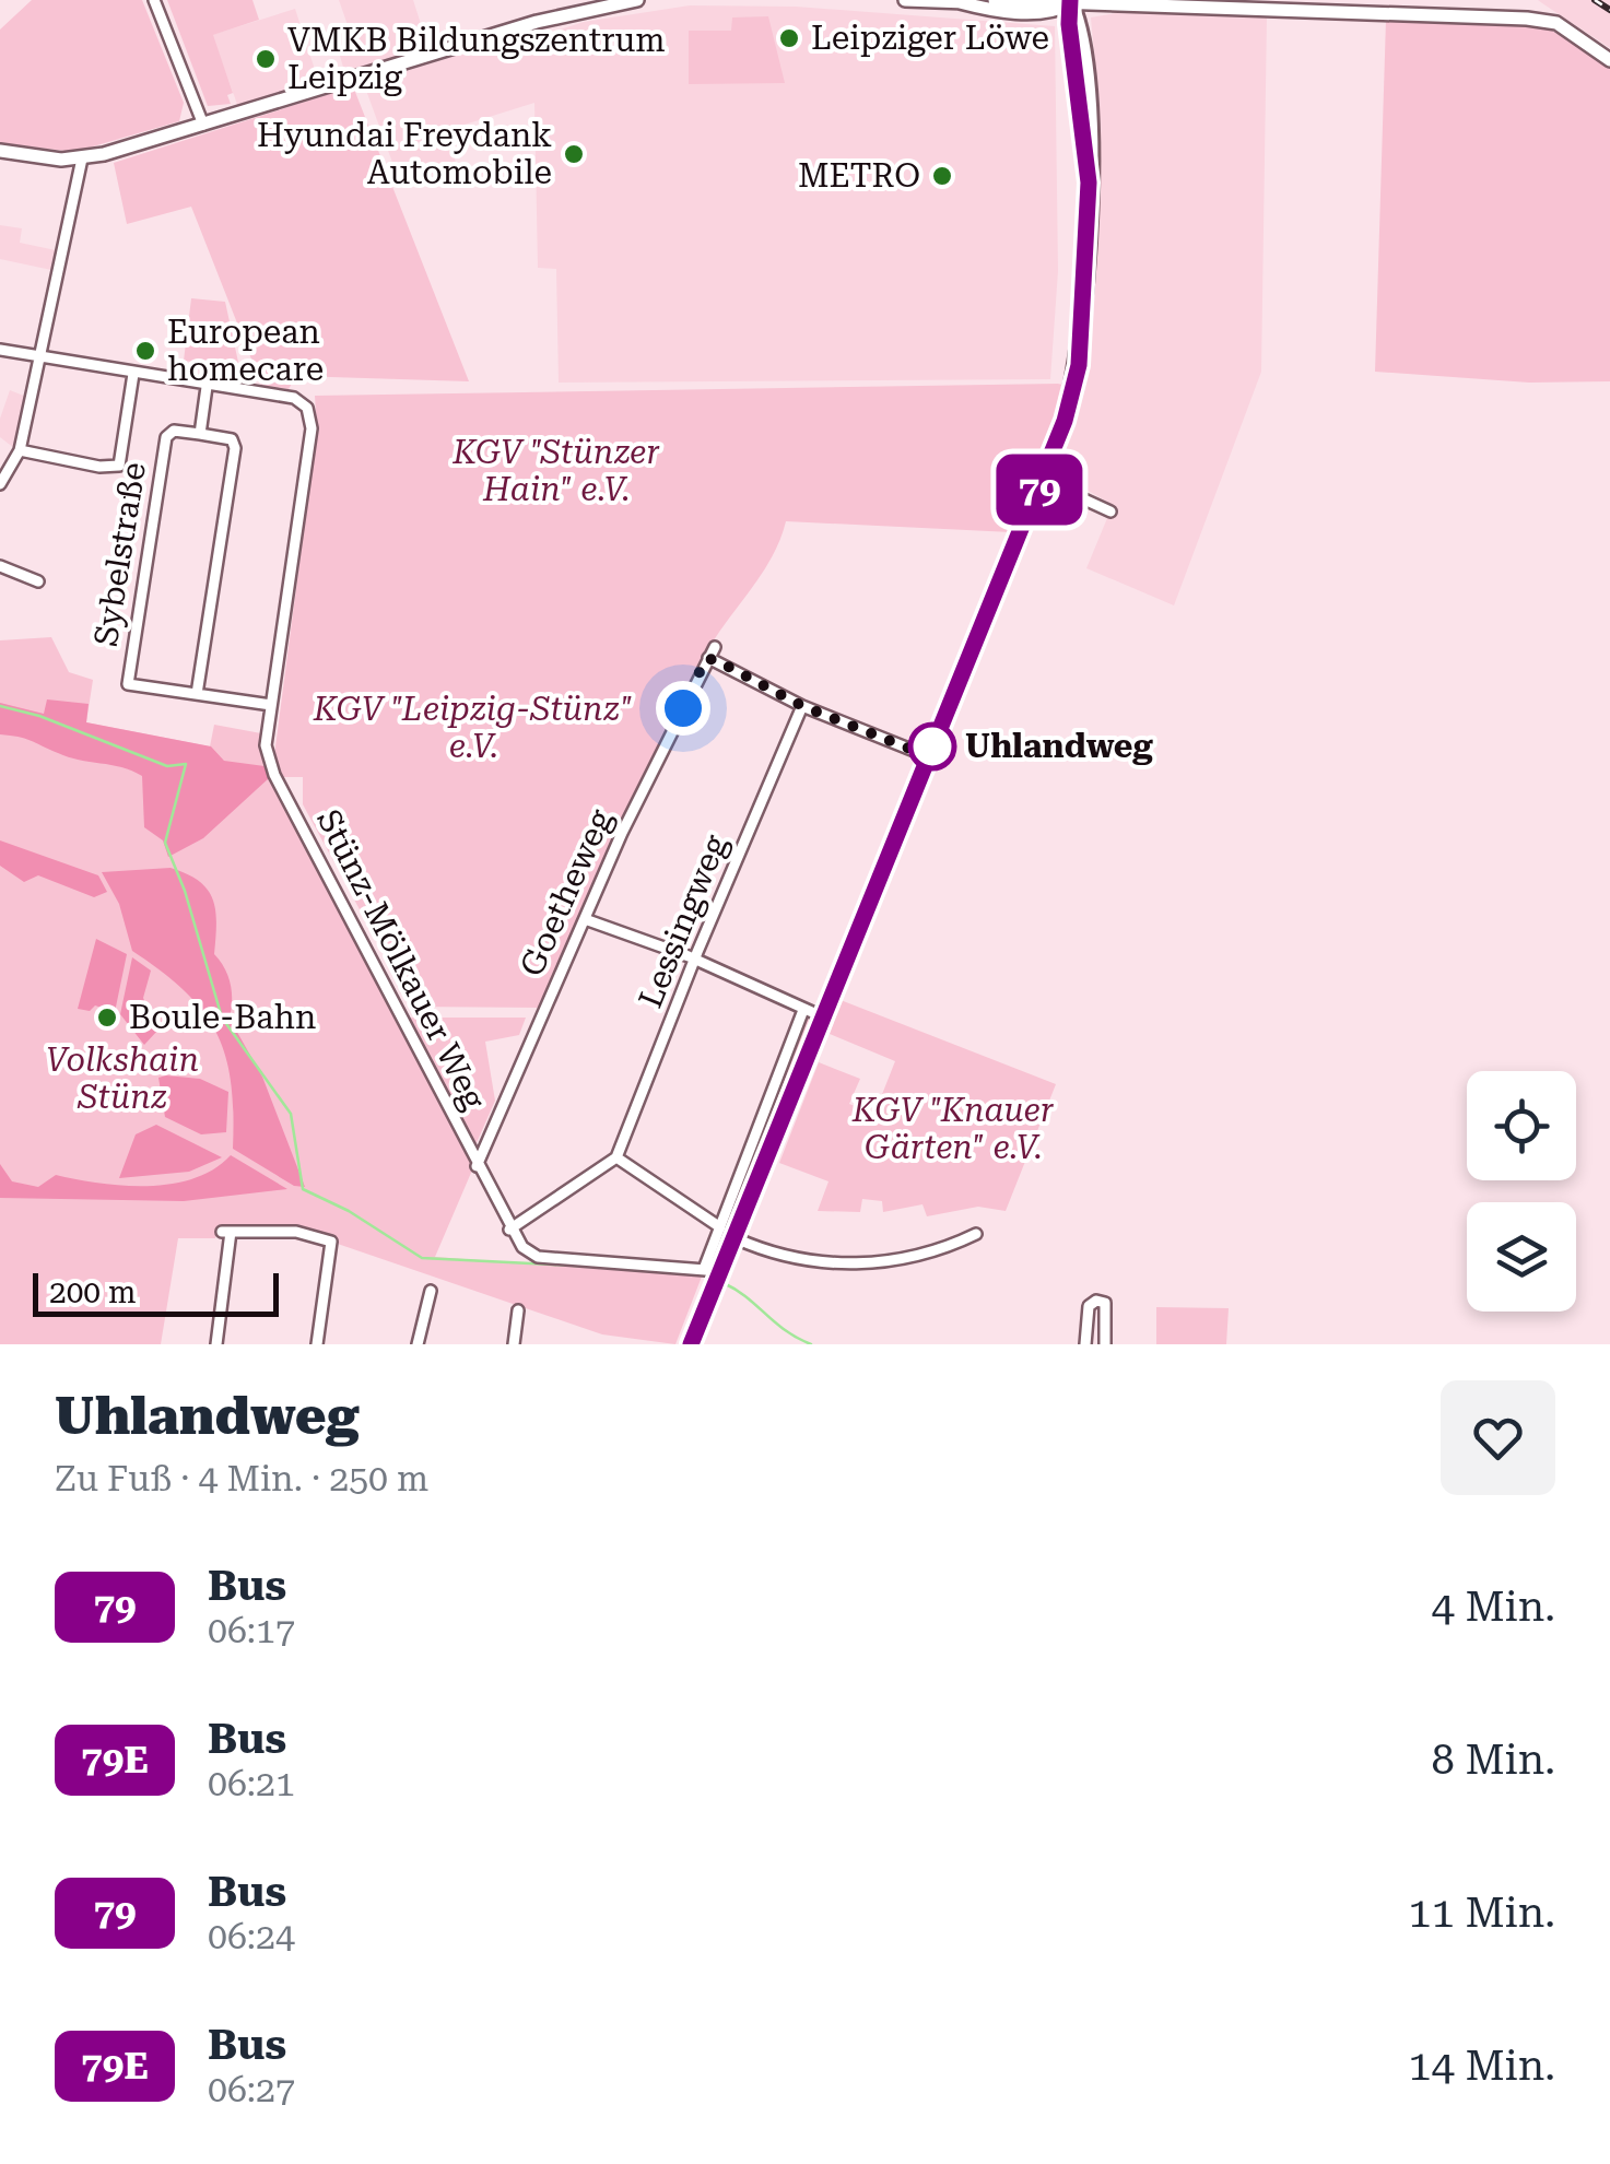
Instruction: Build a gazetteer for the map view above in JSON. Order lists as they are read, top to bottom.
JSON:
{
  "streets": {
    "street": [
      "Sybelstraße",
      "Goetheweg",
      "Lessingweg",
      "Stünz-Mölkauer Weg"
    ]
  },
  "crossings": [
    ["Goetheweg", "Stünz-Mölkauer Weg"]
  ],
  "parks": [
    "KGV \"Stünzer Hain\" e.V.",
    "KGV \"Leipzig-Stünz\" e.V.",
    "Volkshain Stünz",
    "KGV \"Knauer Gärten\" e.V."
  ],
  "places": [
    "Leipziger Löwe",
    "VMKB Bildungszentrum Leipzig",
    "Hyundai Freydank Automobile",
    "METRO",
    "European homecare",
    "Uhlandweg",
    "Boule-Bahn"
  ],
  "lines": ["bus line 79"],
  "scale_bar": "200 m",
  "page": {
    "on_map": "79",
    "scale": "200 m",
    "heading": ["Uhlandweg", "Zu Fuß · 4 Min. · 250 m"],
    "list": [
      {
        "mark": "79",
        "name": "Bus",
        "note": "06:17",
        "value": "4 Min."
      },
      {
        "mark": "79E",
        "name": "Bus",
        "note": "06:21",
        "value": "8 Min."
      },
      {
        "mark": "79",
        "name": "Bus",
        "note": "06:24",
        "value": "11 Min."
      },
      {
        "mark": "79E",
        "name": "Bus",
        "note": "06:27",
        "value": "14 Min."
      }
    ]
  }
}
